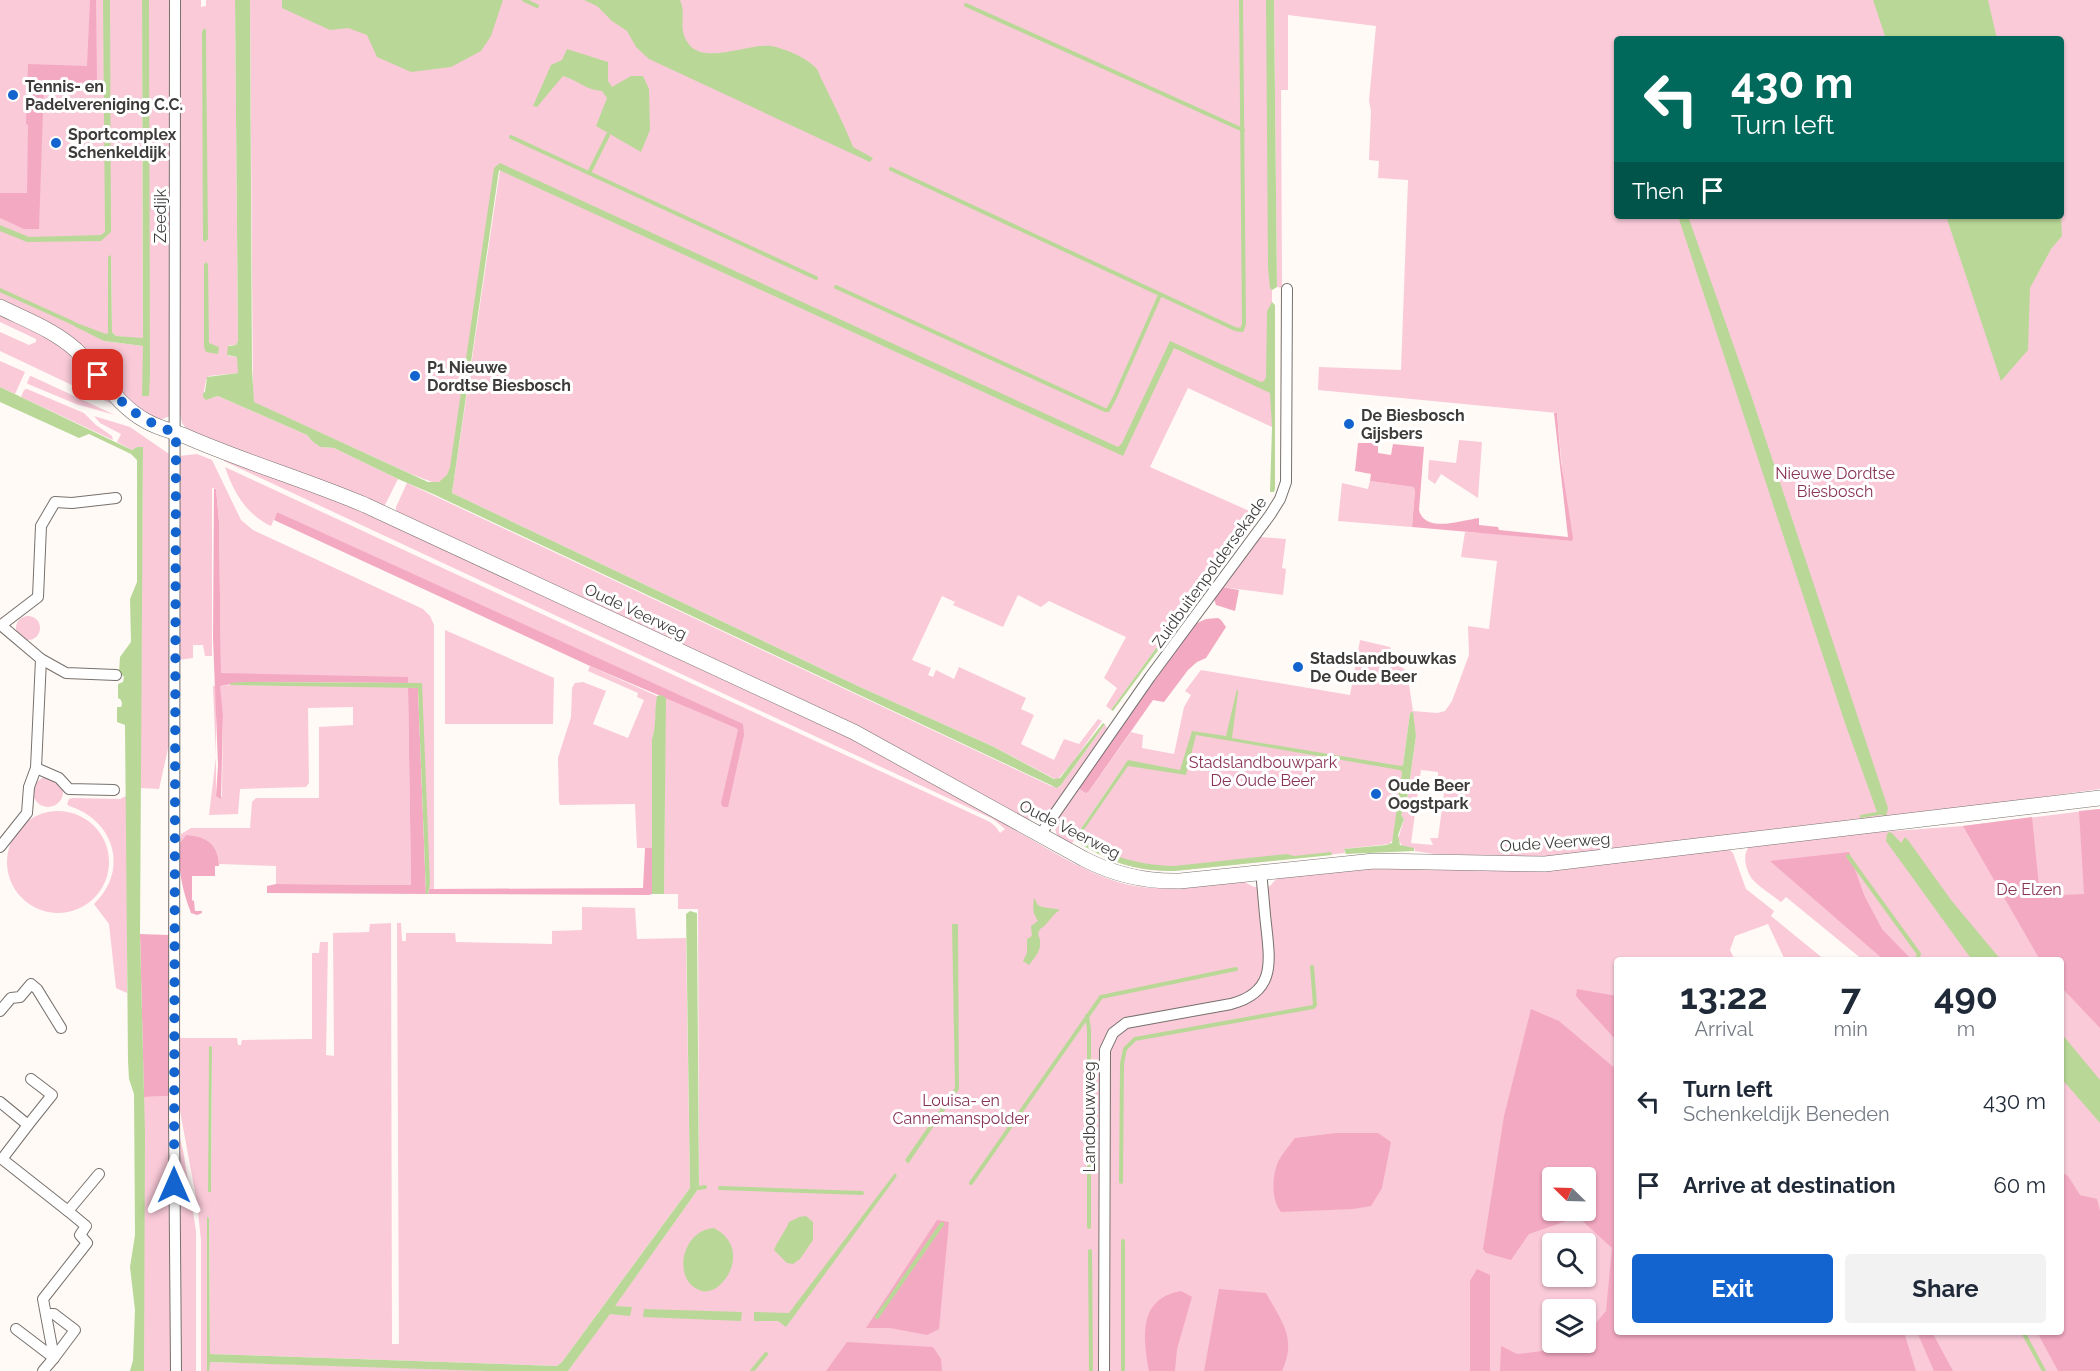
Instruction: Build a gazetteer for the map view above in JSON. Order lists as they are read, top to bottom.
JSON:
{
  "streets": {
    "street": [
      "Zeedijk",
      "Zuidbuitenpoldersekade",
      "Oude Veerweg",
      "Landbouwweg"
    ]
  },
  "crossings": [
    ["Zeedijk", "Oude Veerweg"],
    ["Zuidbuitenpoldersekade", "Oude Veerweg"],
    ["Oude Veerweg", "Landbouwweg"]
  ],
  "parks": [
    "Nieuwe Dordtse Biesbosch",
    "Stadslandbouwpark De Oude Beer",
    "De Elzen",
    "Louisa- en Cannemanspolder"
  ],
  "places": [
    "Tennis- en Padelvereniging C.C.",
    "Sportcomplex Schenkeldijk",
    "P1 Nieuwe Dordtse Biesbosch",
    "De Biesbosch Gijsbers",
    "Stadslandbouwkas De Oude Beer",
    "Oude Beer Oogstpark"
  ],
  "north": "top left",
  "page": {
    "turn": ["430 m", "Turn left"],
    "then": "Then",
    "eta": [
      "13:22",
      "Arrival",
      "7",
      "min",
      "490",
      "m"
    ],
    "list": [
      {
        "name": "Turn left",
        "note": "Schenkeldijk Beneden",
        "value": "430 m"
      },
      {
        "name": "Arrive at destination",
        "value": "60 m"
      }
    ],
    "buttons": ["Exit", "Share"]
  }
}
